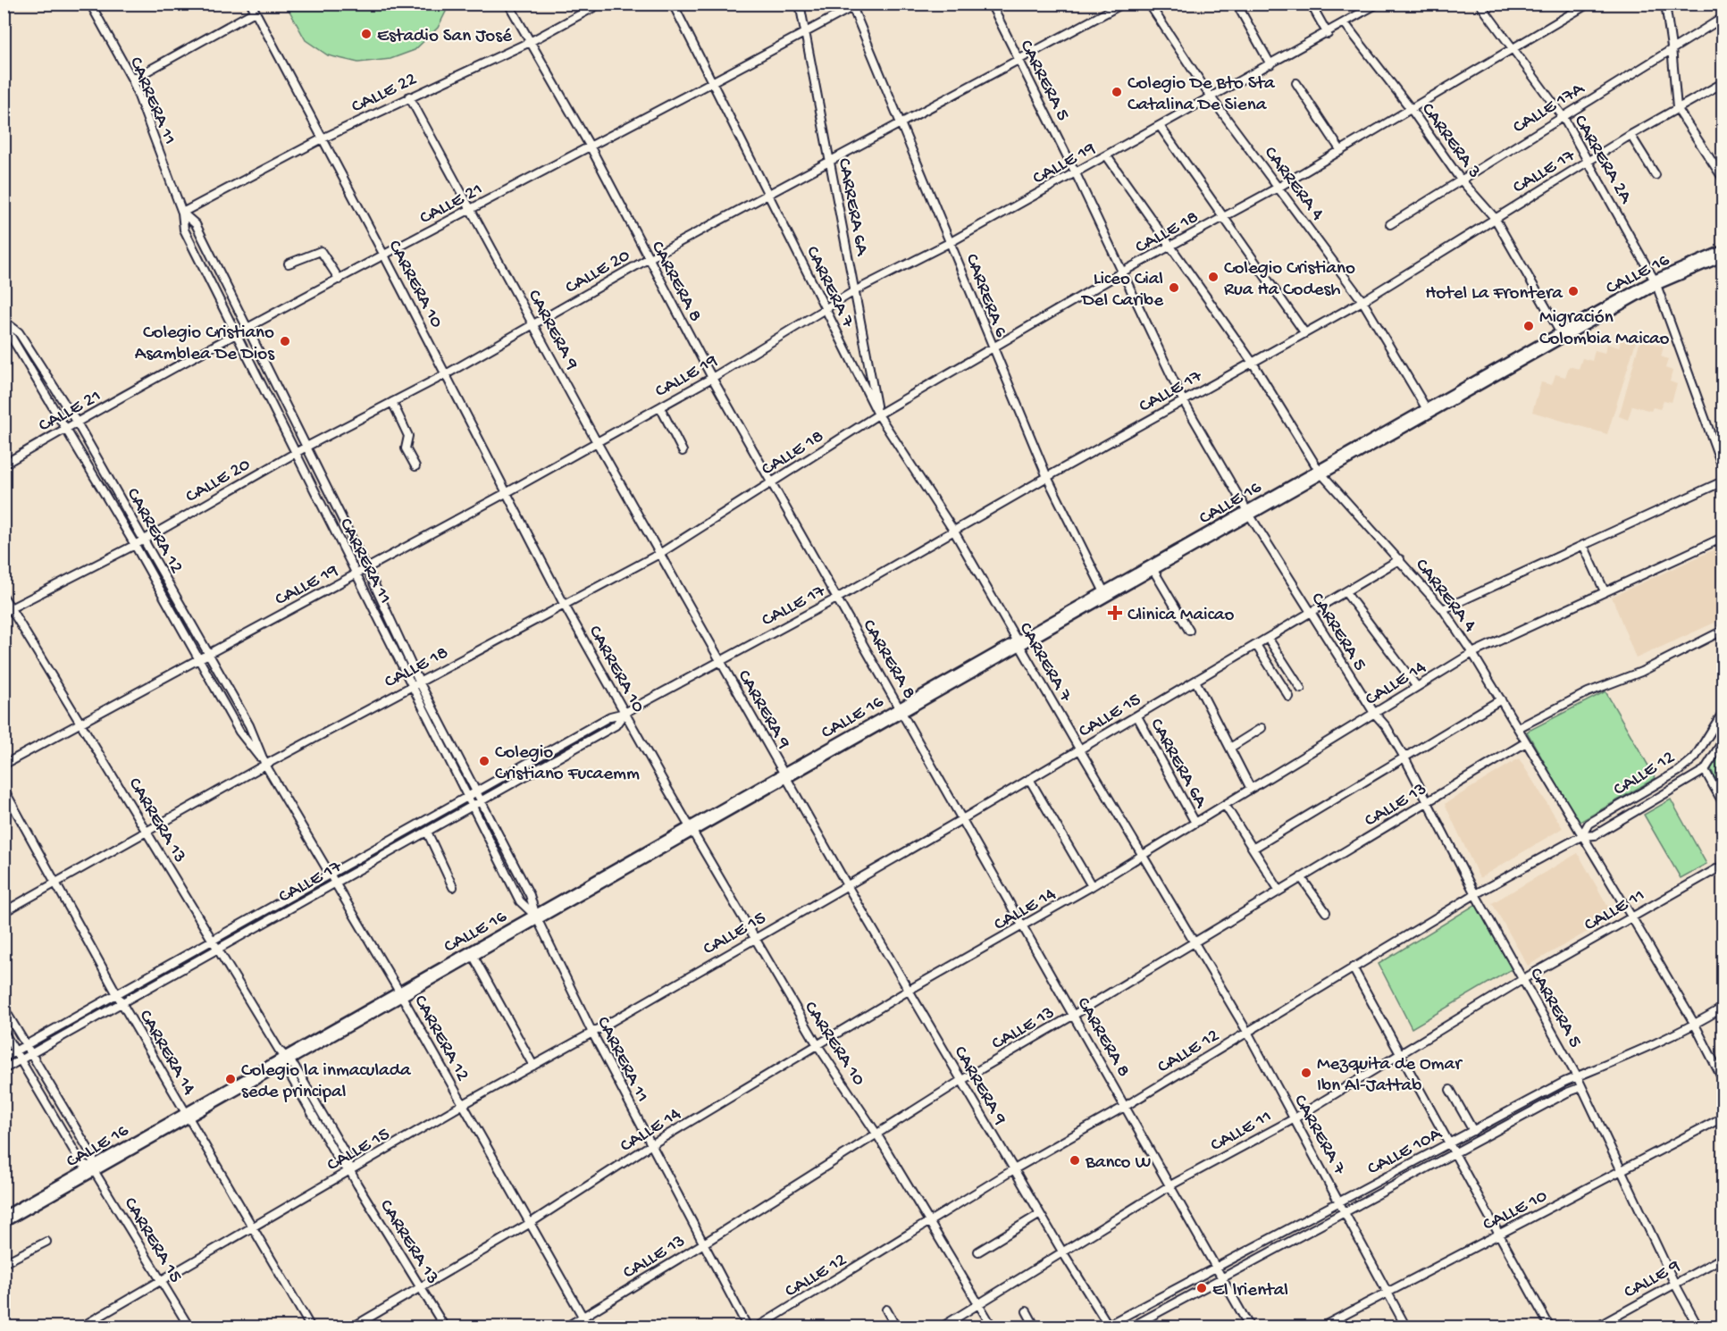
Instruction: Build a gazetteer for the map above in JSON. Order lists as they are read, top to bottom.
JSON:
{
  "streets": {
    "highway": ["CALLE 16"],
    "street": [
      "CARRERA 5",
      "CALLE 22",
      "CARRERA 11",
      "CALLE 17A",
      "CARRERA 3",
      "CARRERA 2A",
      "CALLE 19",
      "CALLE 17",
      "CARRERA 4",
      "CALLE 21",
      "CARRERA 6A",
      "CALLE 18",
      "CALLE 20",
      "CARRERA 8",
      "CARRERA 10",
      "CARRERA 7",
      "CARRERA 6",
      "CARRERA 9",
      "CARRERA 12",
      "CALLE 14",
      "CALLE 15",
      "CALLE 12",
      "CALLE 13",
      "CARRERA 13",
      "CALLE 11",
      "CARRERA 14",
      "CALLE 10A",
      "CALLE 10",
      "CARRERA 15",
      "CALLE 9"
    ]
  },
  "crossings": [
    ["CARRERA 5", "CALLE 19"],
    ["CARRERA 5", "CALLE 17"],
    ["CARRERA 5", "CALLE 18"],
    ["CARRERA 5", "CALLE 20"],
    ["CARRERA 5", "CALLE 16"],
    ["CARRERA 5", "CALLE 14"],
    ["CARRERA 5", "CALLE 15"],
    ["CARRERA 5", "CALLE 12"],
    ["CARRERA 5", "CALLE 13"],
    ["CARRERA 5", "CALLE 11"],
    ["CARRERA 5", "CALLE 10A"],
    ["CARRERA 5", "CALLE 10"],
    ["CARRERA 5", "CALLE 9"],
    ["CALLE 22", "CARRERA 11"],
    ["CALLE 22", "CARRERA 8"],
    ["CALLE 22", "CARRERA 10"],
    ["CALLE 22", "CARRERA 9"],
    ["CARRERA 11", "CALLE 19"],
    ["CARRERA 11", "CALLE 17"],
    ["CARRERA 11", "CALLE 21"],
    ["CARRERA 11", "CALLE 18"],
    ["CARRERA 11", "CALLE 20"],
    ["CARRERA 11", "CALLE 16"],
    ["CARRERA 11", "CALLE 14"],
    ["CARRERA 11", "CALLE 15"],
    ["CARRERA 11", "CALLE 13"],
    ["CALLE 17A", "CARRERA 3"],
    ["CALLE 17A", "CARRERA 2A"],
    ["CARRERA 3", "CALLE 19"],
    ["CARRERA 3", "CALLE 17"],
    ["CARRERA 3", "CALLE 18"],
    ["CARRERA 3", "CALLE 16"],
    ["CARRERA 2A", "CALLE 17"],
    ["CARRERA 2A", "CALLE 18"],
    ["CARRERA 2A", "CALLE 16"],
    ["CALLE 19", "CARRERA 4"],
    ["CALLE 19", "CARRERA 6A"],
    ["CALLE 19", "CARRERA 8"],
    ["CALLE 19", "CARRERA 10"],
    ["CALLE 19", "CARRERA 7"],
    ["CALLE 19", "CARRERA 6"],
    ["CALLE 19", "CARRERA 9"],
    ["CALLE 19", "CARRERA 12"],
    ["CALLE 19", "CARRERA 13"],
    ["CALLE 17", "CARRERA 4"],
    ["CALLE 17", "CARRERA 8"],
    ["CALLE 17", "CARRERA 10"],
    ["CALLE 17", "CARRERA 7"],
    ["CALLE 17", "CARRERA 6"],
    ["CALLE 17", "CARRERA 9"],
    ["CALLE 17", "CARRERA 12"],
    ["CALLE 17", "CARRERA 13"],
    ["CALLE 17", "CARRERA 14"],
    ["CALLE 17", "CARRERA 15"],
    ["CARRERA 4", "CALLE 18"],
    ["CARRERA 4", "CALLE 16"],
    ["CARRERA 4", "CALLE 14"],
    ["CARRERA 4", "CALLE 15"],
    ["CARRERA 4", "CALLE 12"],
    ["CARRERA 4", "CALLE 13"],
    ["CARRERA 4", "CALLE 11"],
    ["CARRERA 4", "CALLE 10A"],
    ["CALLE 21", "CARRERA 6A"],
    ["CALLE 21", "CARRERA 8"],
    ["CALLE 21", "CARRERA 10"],
    ["CALLE 21", "CARRERA 7"],
    ["CALLE 21", "CARRERA 6"],
    ["CALLE 21", "CARRERA 9"],
    ["CALLE 21", "CARRERA 12"],
    ["CARRERA 6A", "CALLE 18"],
    ["CARRERA 6A", "CALLE 20"],
    ["CARRERA 6A", "CARRERA 7"],
    ["CARRERA 6A", "CALLE 14"],
    ["CARRERA 6A", "CALLE 15"],
    ["CALLE 18", "CARRERA 8"],
    ["CALLE 18", "CARRERA 10"],
    ["CALLE 18", "CARRERA 7"],
    ["CALLE 18", "CARRERA 6"],
    ["CALLE 18", "CARRERA 9"],
    ["CALLE 18", "CARRERA 12"],
    ["CALLE 18", "CARRERA 13"],
    ["CALLE 18", "CARRERA 14"],
    ["CALLE 20", "CARRERA 8"],
    ["CALLE 20", "CARRERA 10"],
    ["CALLE 20", "CARRERA 7"],
    ["CALLE 20", "CARRERA 6"],
    ["CALLE 20", "CARRERA 9"],
    ["CALLE 20", "CARRERA 12"],
    ["CALLE 20", "CARRERA 13"],
    ["CALLE 16", "CARRERA 8"],
    ["CALLE 16", "CARRERA 10"],
    ["CALLE 16", "CARRERA 7"],
    ["CALLE 16", "CARRERA 6"],
    ["CALLE 16", "CARRERA 9"],
    ["CALLE 16", "CARRERA 12"],
    ["CALLE 16", "CARRERA 13"],
    ["CALLE 16", "CARRERA 14"],
    ["CALLE 16", "CARRERA 15"],
    ["CARRERA 8", "CALLE 14"],
    ["CARRERA 8", "CALLE 15"],
    ["CARRERA 8", "CALLE 12"],
    ["CARRERA 8", "CALLE 13"],
    ["CARRERA 8", "CALLE 11"],
    ["CARRERA 8", "CALLE 10A"],
    ["CARRERA 10", "CALLE 14"],
    ["CARRERA 10", "CALLE 15"],
    ["CARRERA 10", "CALLE 12"],
    ["CARRERA 10", "CALLE 13"],
    ["CARRERA 10", "CALLE 11"],
    ["CARRERA 7", "CALLE 14"],
    ["CARRERA 7", "CALLE 15"],
    ["CARRERA 7", "CALLE 12"],
    ["CARRERA 7", "CALLE 13"],
    ["CARRERA 7", "CALLE 11"],
    ["CARRERA 7", "CALLE 10A"],
    ["CARRERA 7", "CALLE 10"],
    ["CARRERA 9", "CALLE 14"],
    ["CARRERA 9", "CALLE 15"],
    ["CARRERA 9", "CALLE 12"],
    ["CARRERA 9", "CALLE 13"],
    ["CARRERA 9", "CALLE 11"],
    ["CARRERA 9", "CALLE 10A"],
    ["CARRERA 12", "CALLE 14"],
    ["CARRERA 12", "CALLE 15"],
    ["CARRERA 12", "CALLE 13"],
    ["CALLE 14", "CARRERA 13"],
    ["CALLE 15", "CARRERA 13"],
    ["CALLE 15", "CARRERA 14"],
    ["CALLE 15", "CARRERA 15"]
  ],
  "places": {
    "other": [
      "Estadio San José",
      "Colegio De Bto Sta Catalina De Siena",
      "Colegio Cristiano Rua Ha Codesh",
      "Liceo Cial Del Caribe",
      "Hotel La Frontera",
      "Migración Colombia Maicao",
      "Colegio Cristiano Asamblea De Dios",
      "Colegio Cristiano Fucaemm",
      "Mezquita de Omar Ibn Al-Jattab",
      "Colegio la inmaculada sede principal",
      "Banco W",
      "El lriental"
    ],
    "health": ["Clinica Maicao"]
  }
}
